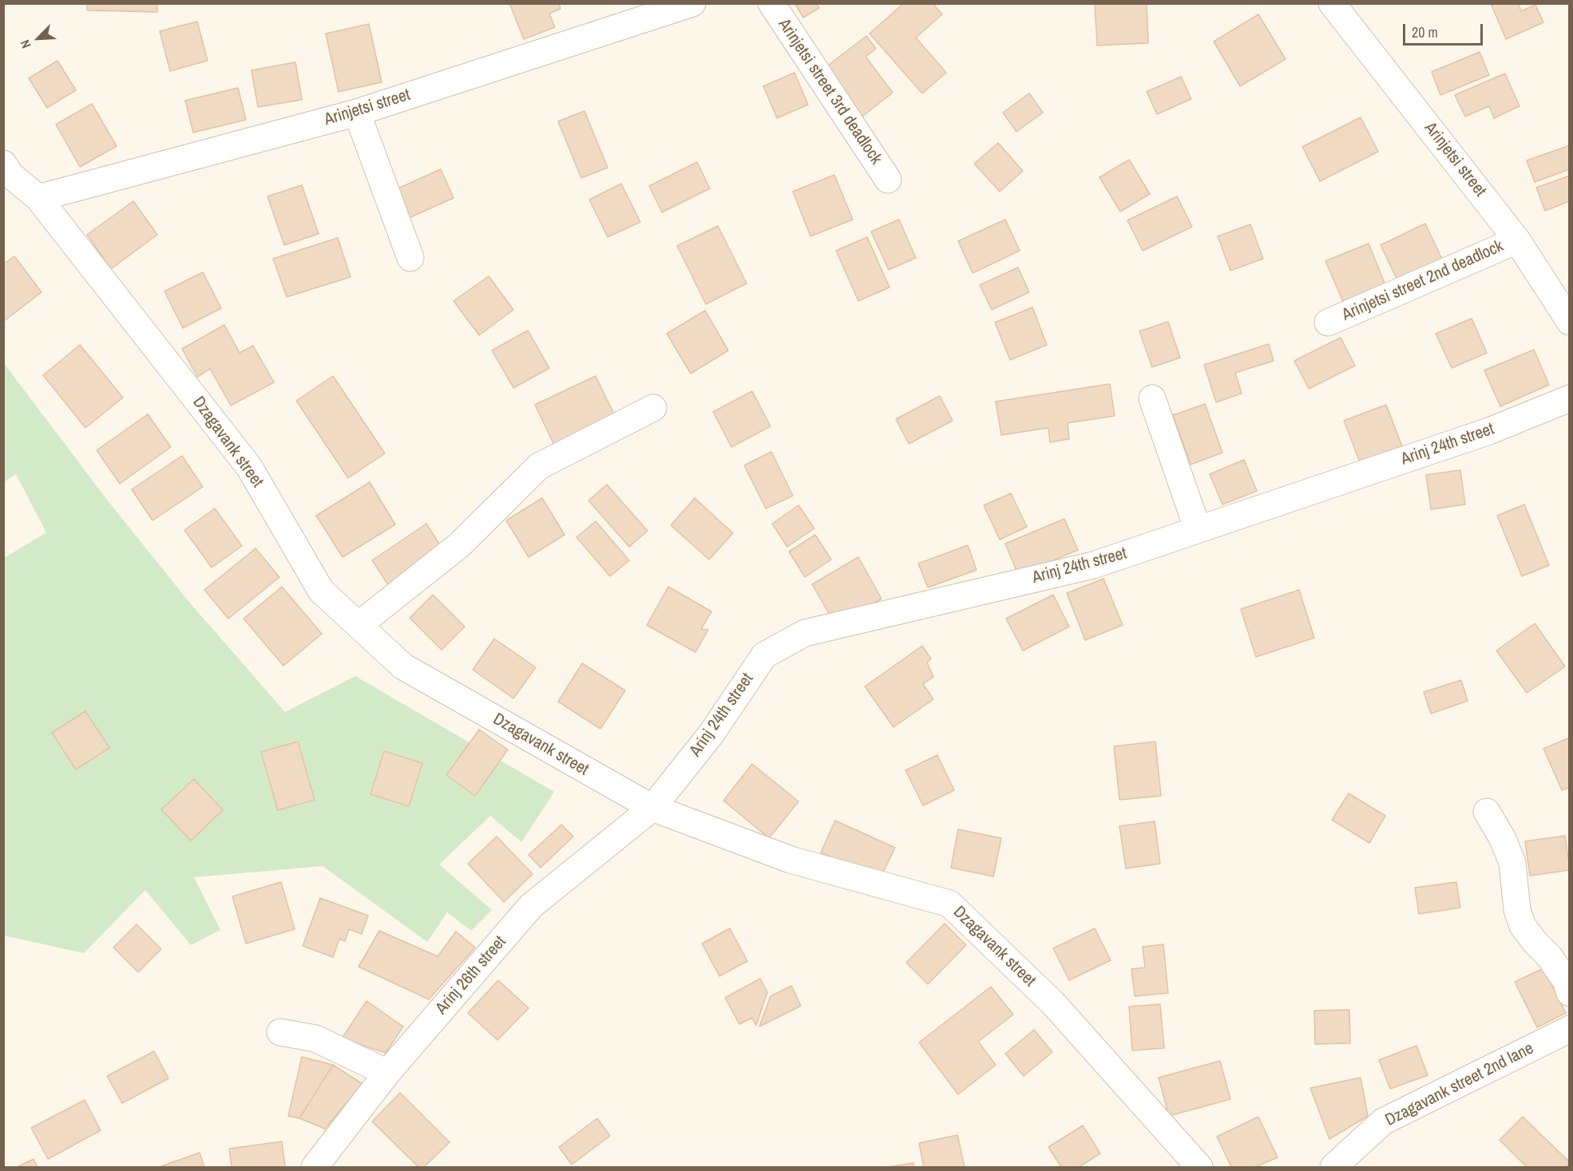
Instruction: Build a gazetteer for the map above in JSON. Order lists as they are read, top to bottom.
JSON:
{
  "streets": {
    "street": [
      "Arinjetsi street 3rd deadlock",
      "Arinjetsi street",
      "Arinjetsi street 2nd deadlock",
      "Dzagavank street",
      "Arinj 24th street",
      "Arinj 26th street",
      "Dzagavank street 2nd lane"
    ]
  },
  "crossings": [
    ["Arinjetsi street", "Arinjetsi street 2nd deadlock"],
    ["Arinjetsi street", "Dzagavank street"],
    ["Dzagavank street", "Arinj 24th street"],
    ["Dzagavank street", "Arinj 26th street"],
    ["Arinj 24th street", "Arinj 26th street"]
  ],
  "scale_bar": "20 m",
  "north": "bottom left"
}
